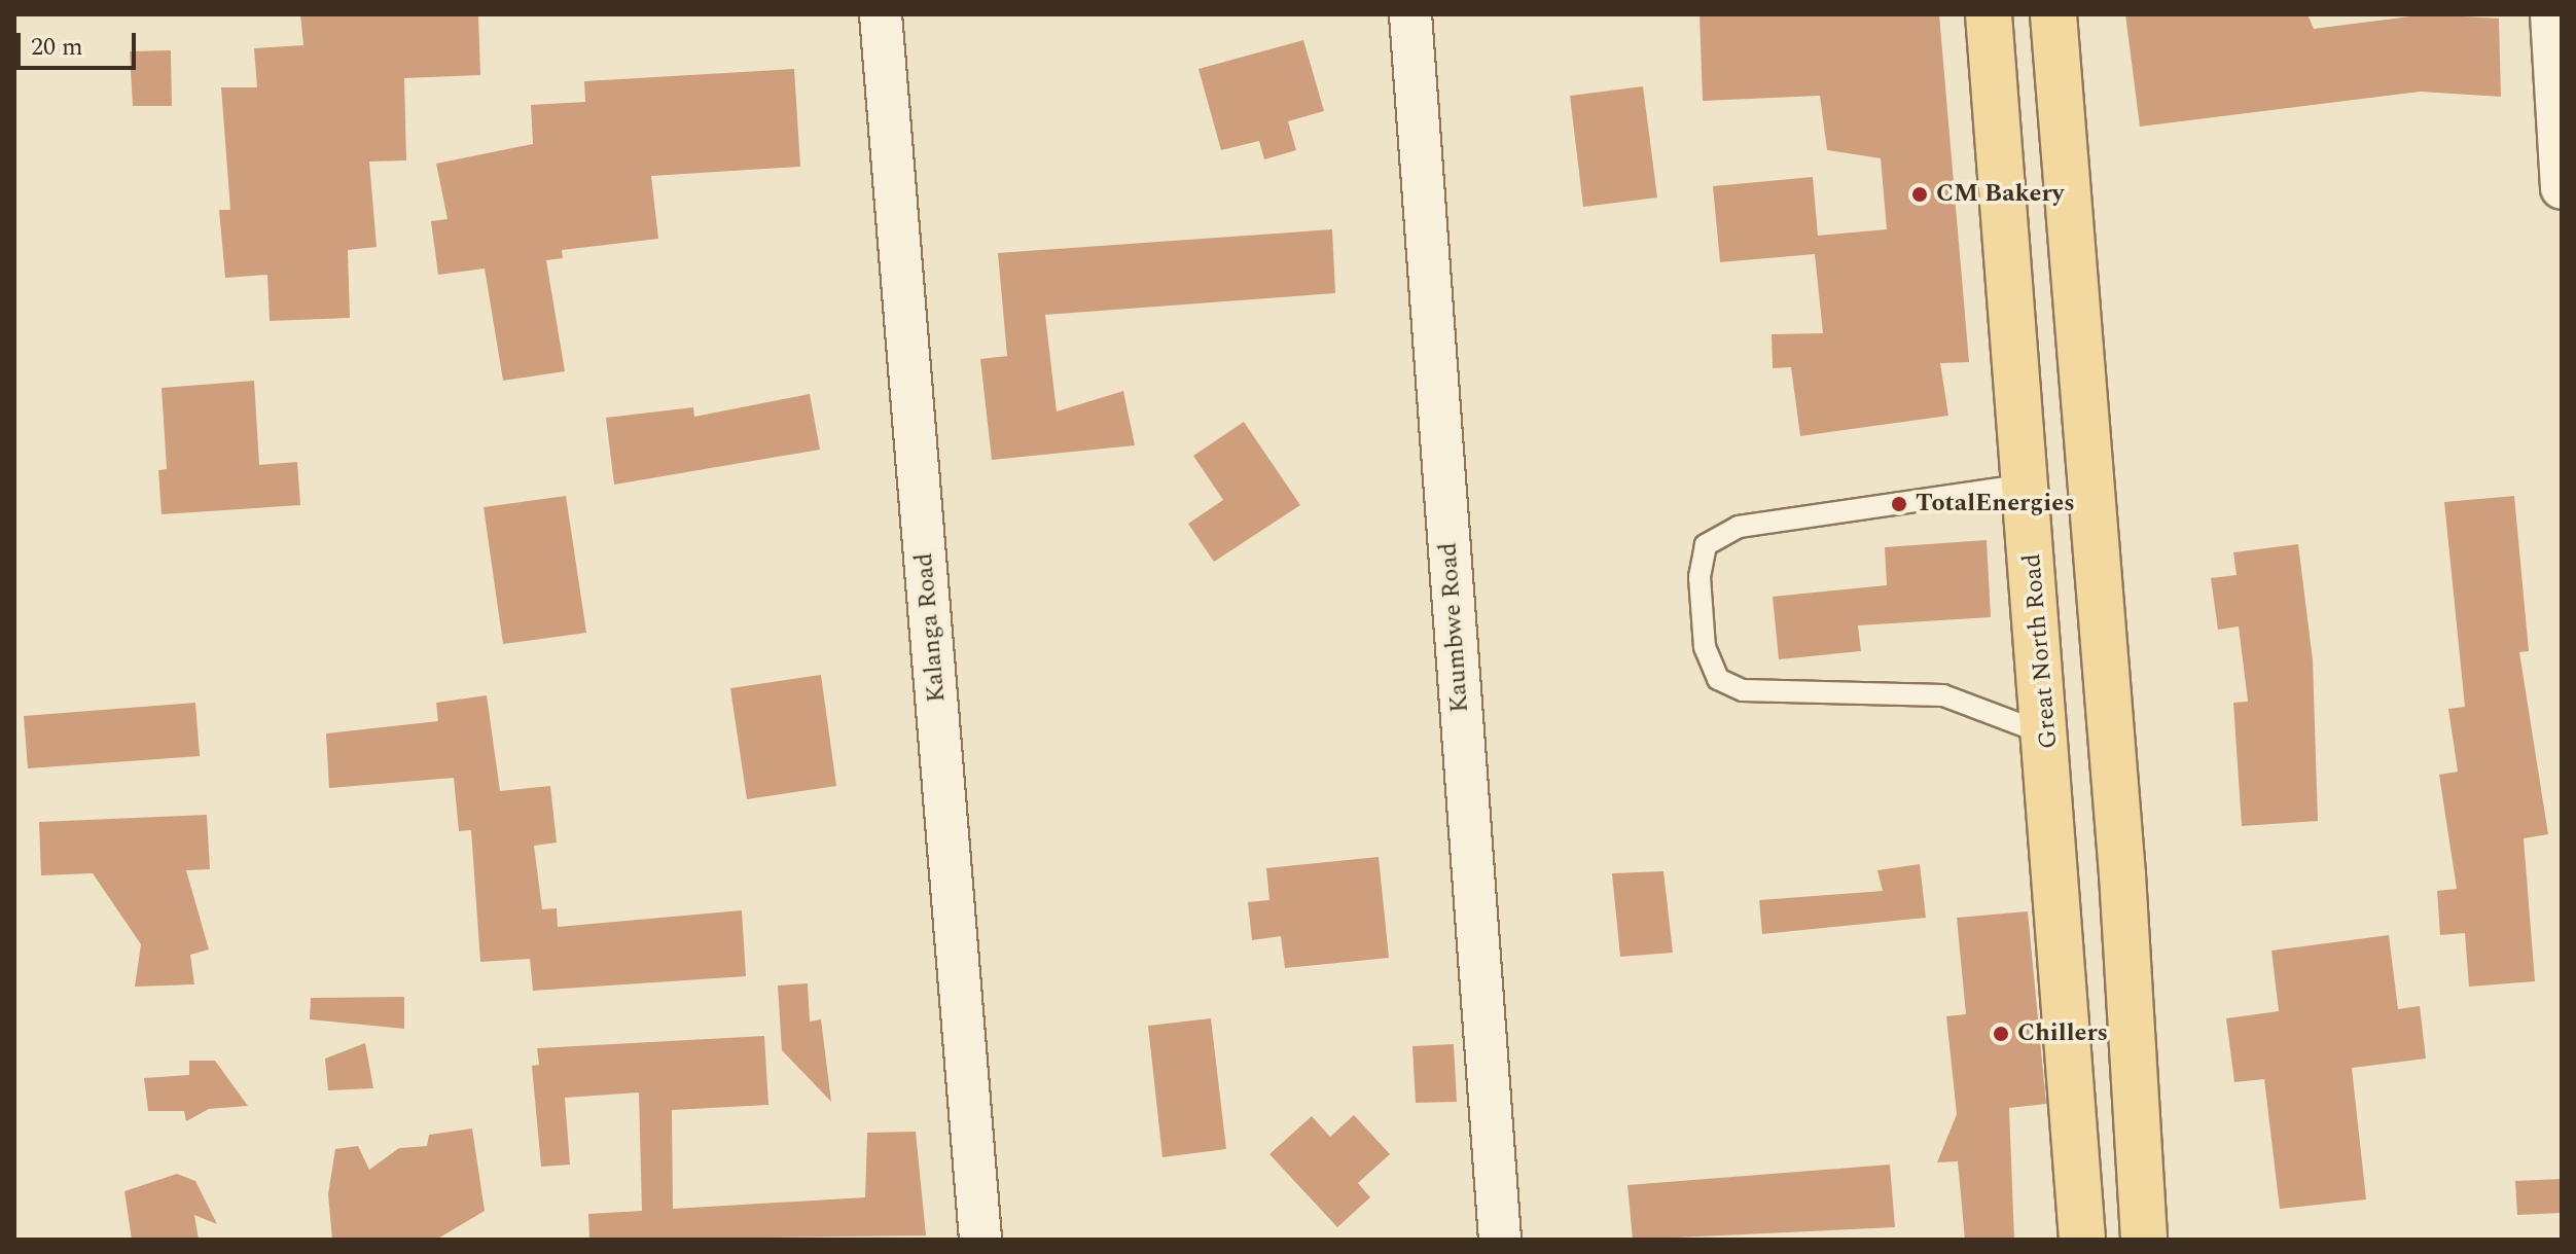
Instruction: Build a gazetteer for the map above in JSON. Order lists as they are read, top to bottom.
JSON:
{
  "streets": {
    "main road": ["Great North Road"],
    "street": ["Kalanga Road", "Kaumbwe Road"]
  },
  "places": ["CM Bakery", "TotalEnergies", "Chillers"],
  "scale_bar": "20 m"
}
